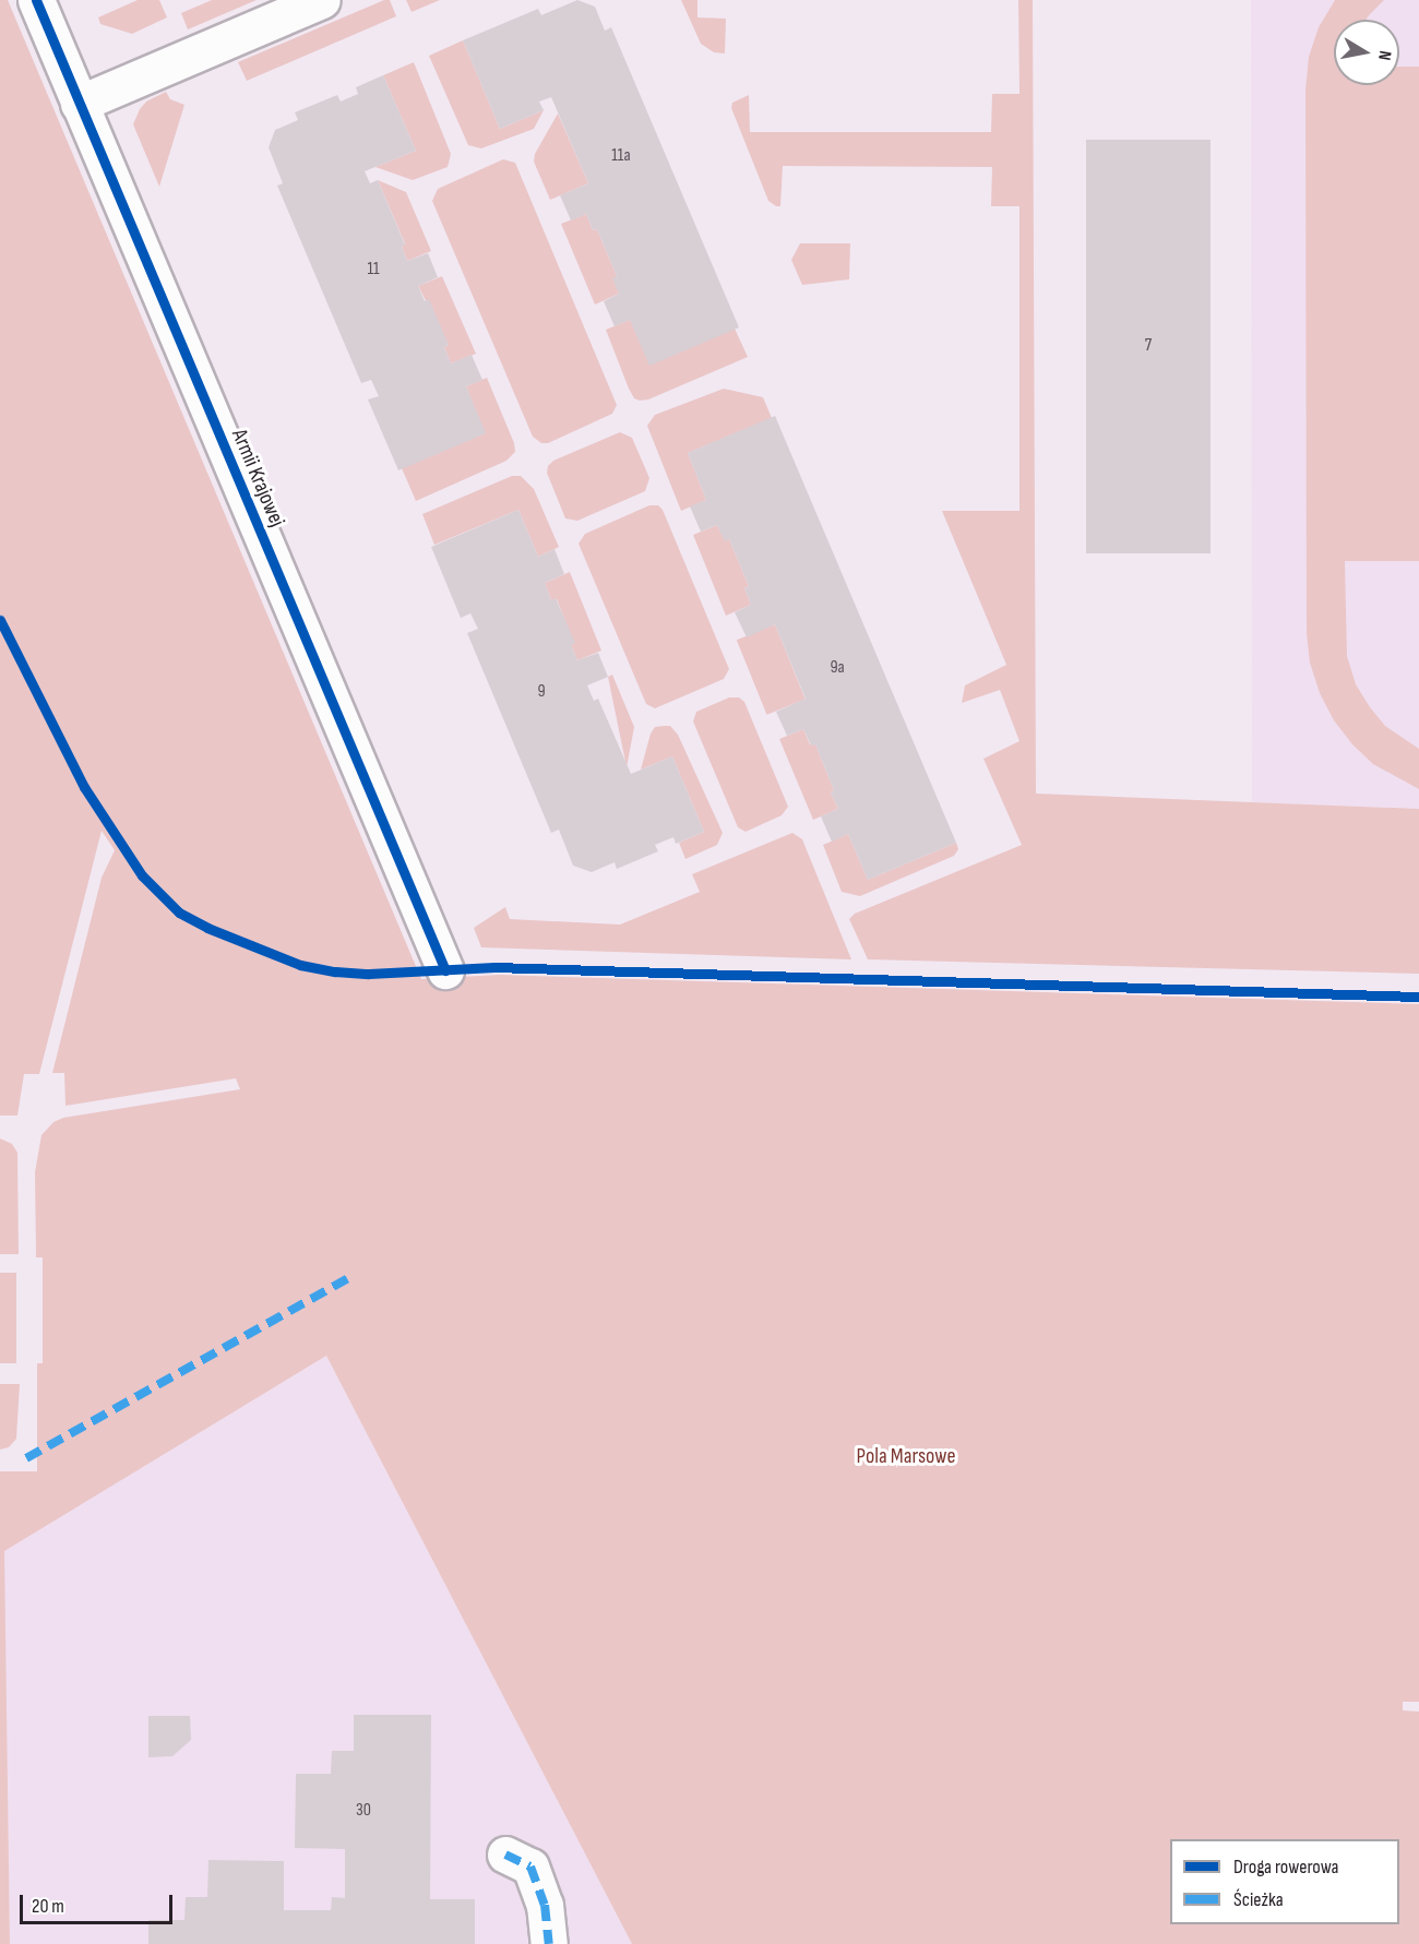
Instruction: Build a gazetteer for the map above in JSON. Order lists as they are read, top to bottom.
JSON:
{
  "streets": {
    "street": ["Armii Krajowej"]
  },
  "parks": ["Pola Marsowe"],
  "house_numbers": [
    "11a",
    "11",
    "7",
    "9a",
    "9",
    "30"
  ],
  "legend": ["Droga rowerowa", "Ścieżka"],
  "scale_bar": "20 m",
  "north": "right"
}
